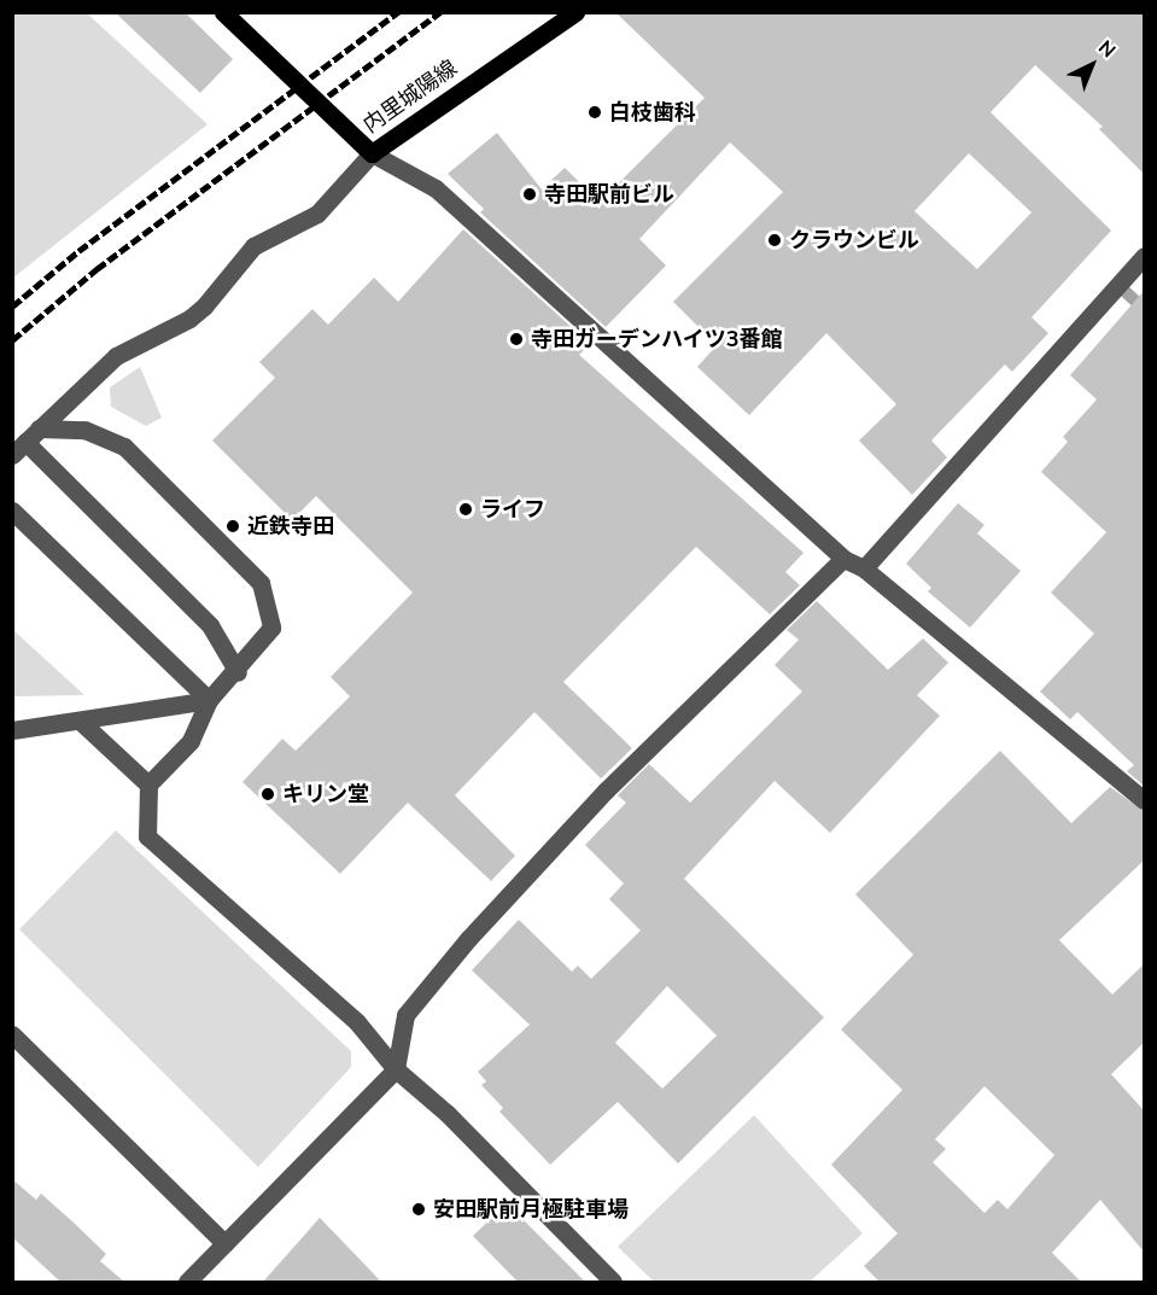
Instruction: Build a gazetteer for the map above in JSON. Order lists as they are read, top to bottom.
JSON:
{
  "streets": {
    "main road": ["内里城陽線"]
  },
  "places": [
    "白枝歯科",
    "寺田駅前ビル",
    "クラウンビル",
    "寺田ガーデンハイツ3番館",
    "ライフ",
    "近鉄寺田",
    "キリン堂",
    "安田駅前月極駐車場"
  ],
  "north": "top right"
}
